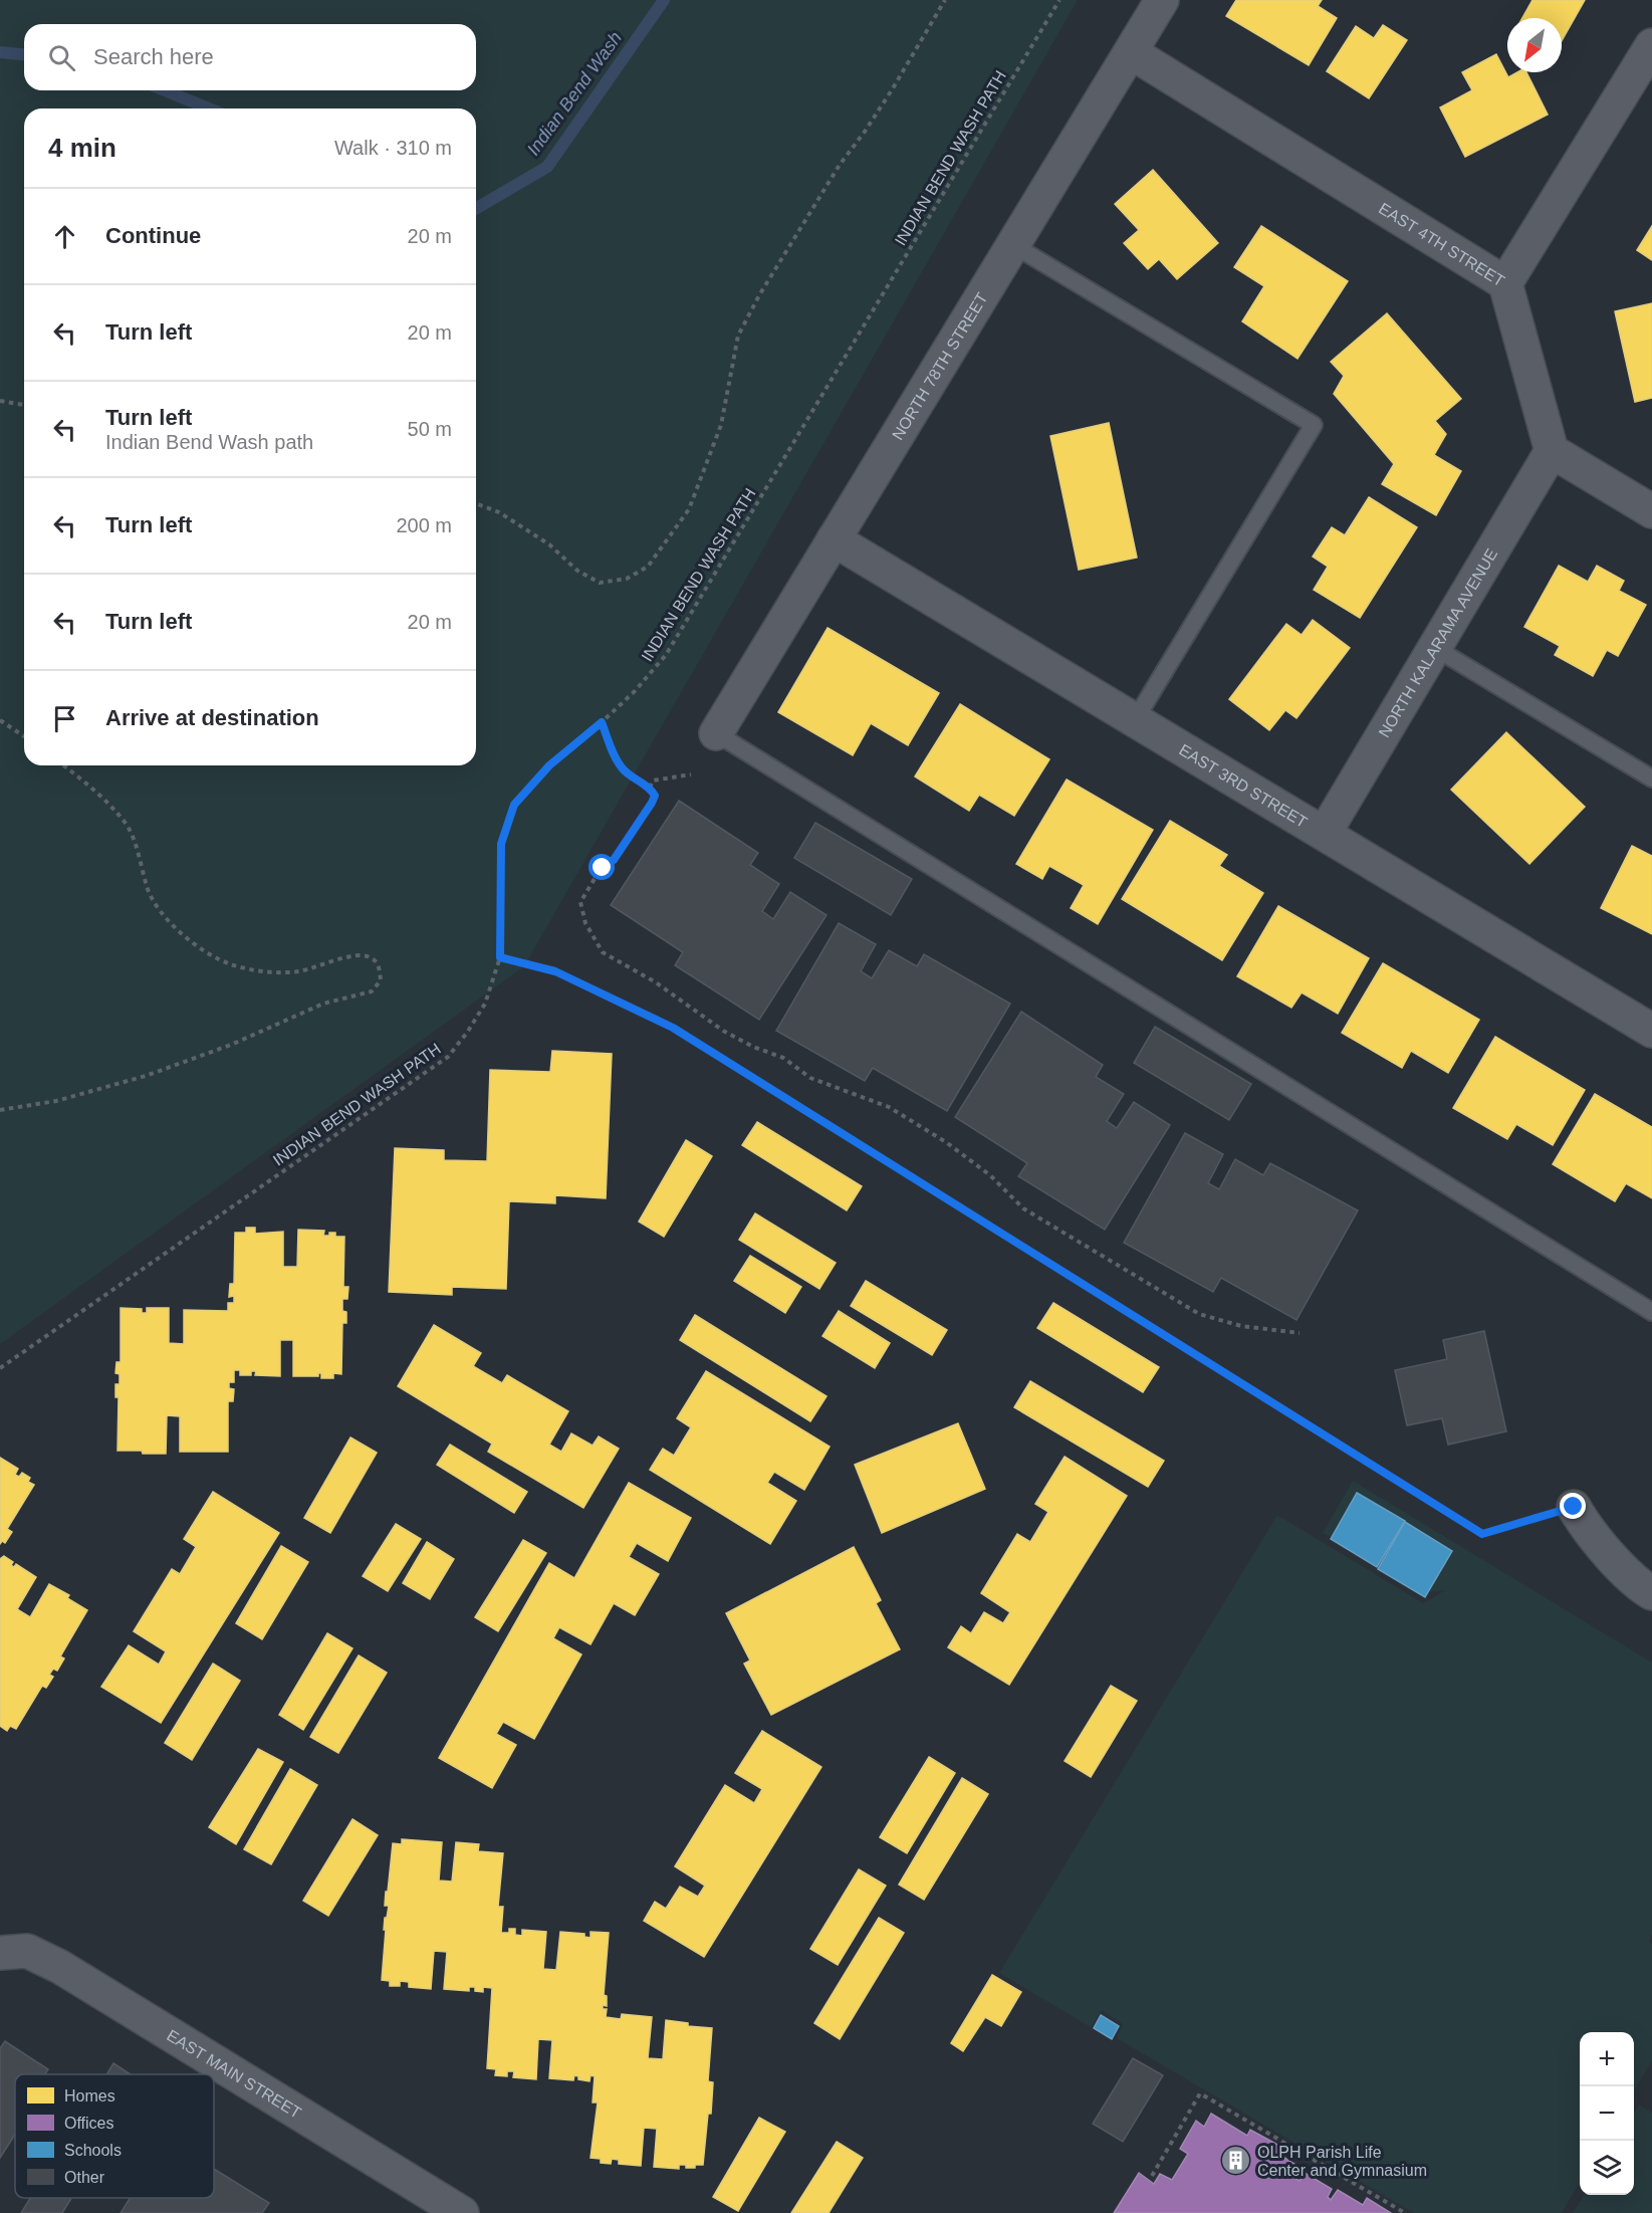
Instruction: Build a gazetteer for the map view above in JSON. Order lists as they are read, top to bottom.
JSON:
{
  "streets": {
    "street": [
      "EAST 4TH STREET",
      "NORTH 78TH STREET",
      "NORTH KALARAMA AVENUE",
      "EAST 3RD STREET",
      "EAST MAIN STREET"
    ],
    "path": ["INDIAN BEND WASH PATH"]
  },
  "crossings": [
    ["EAST 4TH STREET", "NORTH 78TH STREET"],
    ["EAST 4TH STREET", "NORTH KALARAMA AVENUE"],
    ["NORTH 78TH STREET", "EAST 3RD STREET"],
    ["NORTH KALARAMA AVENUE", "EAST 3RD STREET"]
  ],
  "water": ["Indian Bend Wash"],
  "places": {
    "building": ["OLPH Parish Life Center and Gymnasium"]
  },
  "legend": [
    "Homes",
    "Offices",
    "Schools",
    "Other"
  ],
  "north": "bottom left",
  "page": {
    "search": "Search here",
    "heading": ["4 min", "Walk · 310 m"],
    "list": [
      ["Continue", "20 m"],
      ["Turn left", "20 m"],
      ["Turn left", "Indian Bend Wash path", "50 m"],
      ["Turn left", "200 m"],
      ["Turn left", "20 m"],
      "Arrive at destination"
    ],
    "map_buttons": ["+", "−"]
  }
}
